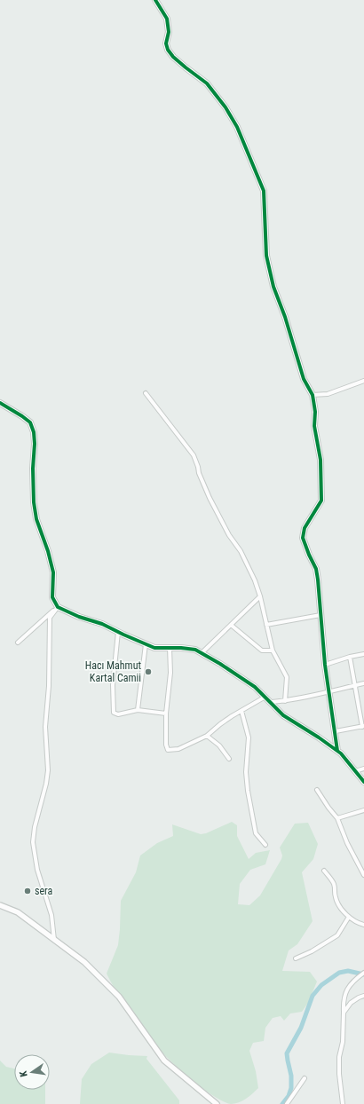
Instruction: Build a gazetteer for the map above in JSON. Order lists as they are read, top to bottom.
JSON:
{
  "places": ["Hacı Mahmut Kartal Camii", "sera"],
  "north": "left"
}
